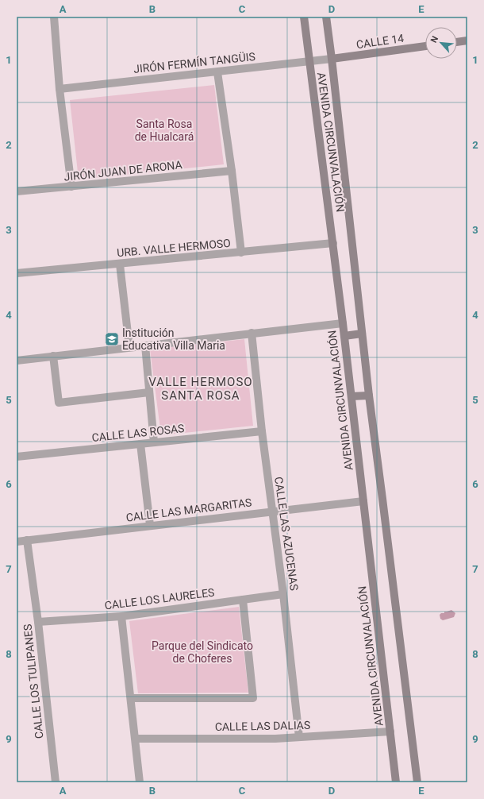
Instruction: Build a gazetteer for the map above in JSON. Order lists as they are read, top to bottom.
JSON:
{
  "streets": {
    "street": [
      "CALLE 14",
      "JIRÓN FERMÍN TANGÜIS",
      "AVENIDA CIRCUNVALACIÓN",
      "JIRÓN JUAN DE ARONA",
      "URB. VALLE HERMOSO",
      "CALLE LAS ROSAS",
      "CALLE LAS MARGARITAS",
      "CALLE LAS AZUCENAS",
      "CALLE LOS LAURELES",
      "CALLE LOS TULIPANES",
      "CALLE LAS DALIAS"
    ]
  },
  "crossings": [
    ["CALLE 14", "JIRÓN FERMÍN TANGÜIS"],
    ["CALLE 14", "AVENIDA CIRCUNVALACIÓN"],
    ["JIRÓN FERMÍN TANGÜIS", "AVENIDA CIRCUNVALACIÓN"],
    ["AVENIDA CIRCUNVALACIÓN", "URB. VALLE HERMOSO"],
    ["AVENIDA CIRCUNVALACIÓN", "CALLE LAS MARGARITAS"],
    ["AVENIDA CIRCUNVALACIÓN", "CALLE LAS DALIAS"],
    ["CALLE LAS ROSAS", "CALLE LAS AZUCENAS"],
    ["CALLE LAS MARGARITAS", "CALLE LAS AZUCENAS"],
    ["CALLE LAS MARGARITAS", "CALLE LOS TULIPANES"],
    ["CALLE LAS AZUCENAS", "CALLE LOS LAURELES"],
    ["CALLE LAS AZUCENAS", "CALLE LAS DALIAS"],
    ["CALLE LOS LAURELES", "CALLE LOS TULIPANES"]
  ],
  "districts": ["VALLE HERMOSO SANTA ROSA"],
  "parks": ["Santa Rosa de Hualcará", "Parque del Sindicato de Choferes"],
  "places": {
    "school or university": ["Institución Educativa Villa Maria"]
  },
  "north": "top left",
  "grid": {
    "columns": [
      "A",
      "B",
      "C",
      "D",
      "E"
    ],
    "rows": [
      "1",
      "2",
      "3",
      "4",
      "5",
      "6",
      "7",
      "8",
      "9"
    ]
  }
}
